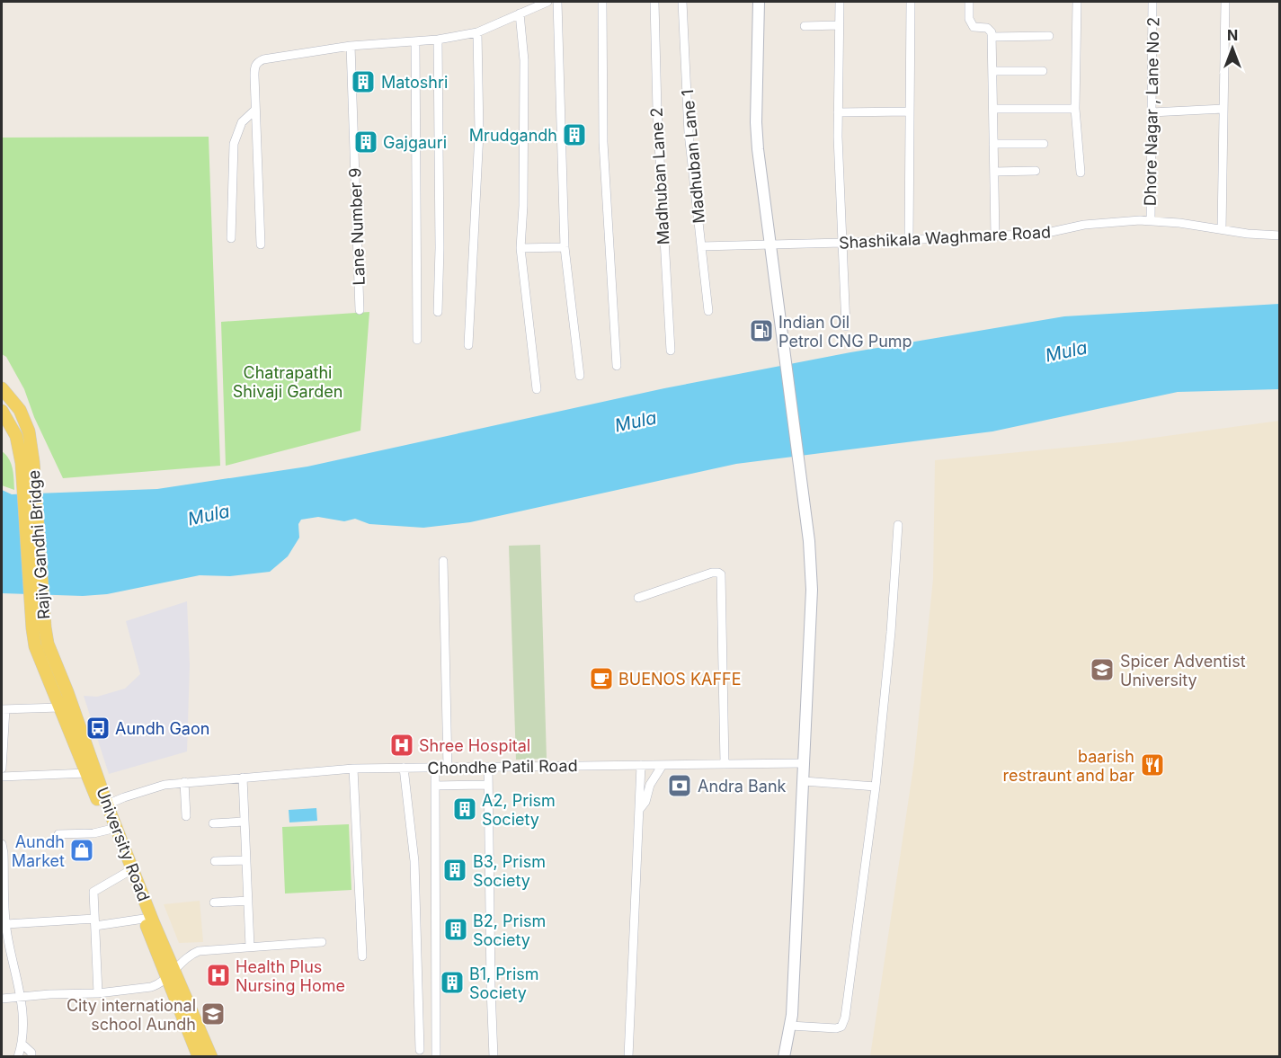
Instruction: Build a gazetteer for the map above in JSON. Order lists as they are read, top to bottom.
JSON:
{
  "streets": {
    "main road": ["Rajiv Gandhi Bridge", "University Road"],
    "street": [
      "Dhore Nagar , Lane No 2",
      "Madhuban Lane 1",
      "Madhuban Lane 2",
      "Lane Number 9",
      "Shashikala Waghmare Road",
      "Chondhe Patil Road"
    ]
  },
  "crossings": [
    ["Dhore Nagar , Lane No 2", "Shashikala Waghmare Road"],
    ["Madhuban Lane 1", "Shashikala Waghmare Road"],
    ["Rajiv Gandhi Bridge", "University Road"],
    ["Chondhe Patil Road", "University Road"]
  ],
  "water": ["Mula"],
  "parks": ["Chatrapathi Shivaji Garden"],
  "places": {
    "building": [
      "Matoshri",
      "Mrudgandh",
      "Gajgauri",
      "A2, Prism Society",
      "B3, Prism Society",
      "B2, Prism Society",
      "B1, Prism Society"
    ],
    "fuel station": ["Indian Oil Petrol CNG Pump"],
    "school or university": ["Spicer Adventist University", "City international school Aundh"],
    "cafe": ["BUENOS KAFFE"],
    "bus stop": ["Aundh Gaon"],
    "hospital": ["Shree Hospital", "Health Plus Nursing Home"],
    "restaurant": ["baarish restraunt and bar"],
    "bank": ["Andra Bank"],
    "shop": ["Aundh Market"]
  },
  "north": "top"
}
